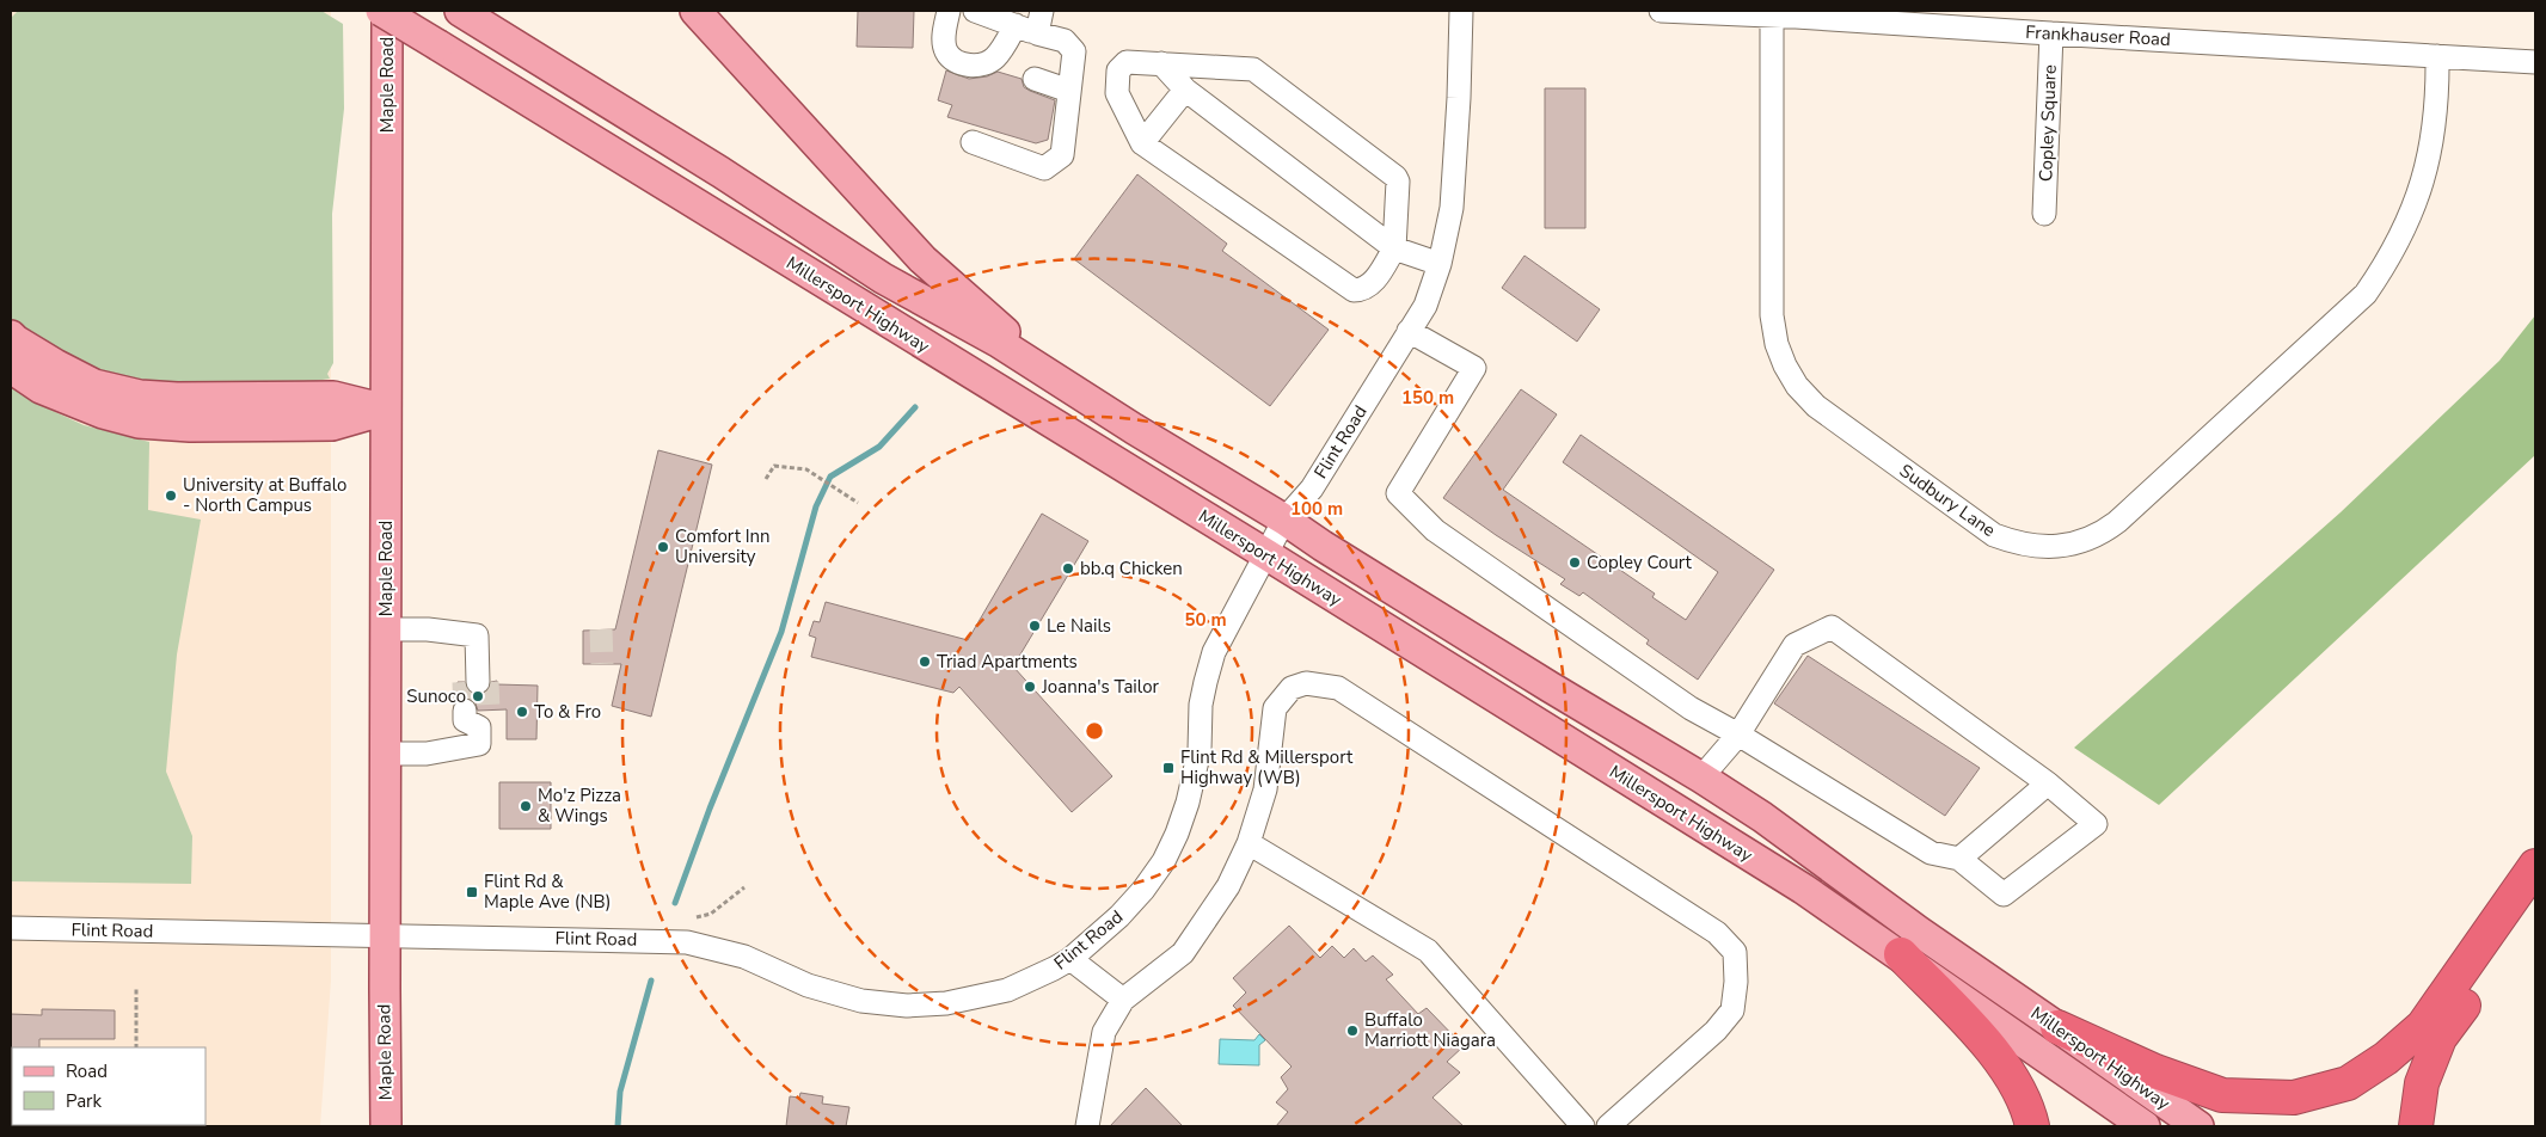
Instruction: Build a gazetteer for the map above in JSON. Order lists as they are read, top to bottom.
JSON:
{
  "streets": {
    "main road": ["Maple Road", "Millersport Highway"],
    "street": [
      "Frankhauser Road",
      "Copley Square",
      "Flint Road",
      "Sudbury Lane"
    ]
  },
  "crossings": [
    ["Frankhauser Road", "Copley Square"],
    ["Frankhauser Road", "Sudbury Lane"],
    ["Maple Road", "Flint Road"],
    ["Millersport Highway", "Flint Road"]
  ],
  "places": {
    "other": [
      "University at Buffalo - North Campus",
      "Comfort Inn University",
      "Copley Court",
      "bb.q Chicken",
      "Le Nails",
      "Triad Apartments",
      "Joanna's Tailor",
      "Sunoco",
      "To & Fro",
      "Mo'z Pizza & Wings",
      "Buffalo Marriott Niagara"
    ],
    "transit": ["Flint Rd & Millersport Highway (WB)", "Flint Rd & Maple Ave (NB)"]
  },
  "legend": ["Road", "Park"],
  "rings": ["150 m", "100 m", "50 m"]
}
